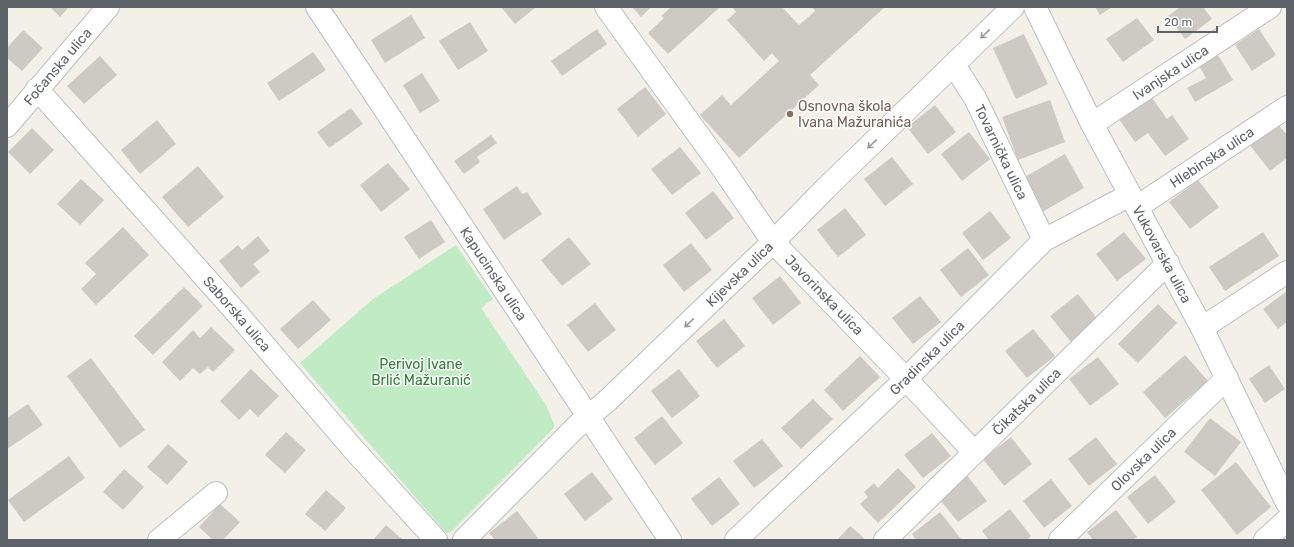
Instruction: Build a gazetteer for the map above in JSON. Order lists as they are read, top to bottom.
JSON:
{
  "streets": {
    "street": [
      "Fočanska ulica",
      "Ivanjska ulica",
      "Tovarnička ulica",
      "Hlebinska ulica",
      "Vukovarska ulica",
      "Kapucinska ulica",
      "Kijevska ulica",
      "Javorinska ulica",
      "Saborska ulica",
      "Gradinska ulica",
      "Čikatska ulica",
      "Olovska ulica"
    ]
  },
  "crossings": [
    ["Fočanska ulica", "Saborska ulica"],
    ["Ivanjska ulica", "Vukovarska ulica"],
    ["Tovarnička ulica", "Kijevska ulica"],
    ["Tovarnička ulica", "Gradinska ulica"],
    ["Hlebinska ulica", "Vukovarska ulica"],
    ["Hlebinska ulica", "Gradinska ulica"],
    ["Vukovarska ulica", "Gradinska ulica"],
    ["Vukovarska ulica", "Čikatska ulica"],
    ["Vukovarska ulica", "Olovska ulica"],
    ["Kapucinska ulica", "Kijevska ulica"],
    ["Kijevska ulica", "Javorinska ulica"],
    ["Javorinska ulica", "Gradinska ulica"],
    ["Javorinska ulica", "Čikatska ulica"]
  ],
  "one_way": ["Kijevska ulica"],
  "parks": ["Perivoj Ivane Brlić Mažuranić"],
  "places": ["Osnovna škola Ivana Mažuranića"],
  "scale_bar": "20 m"
}
